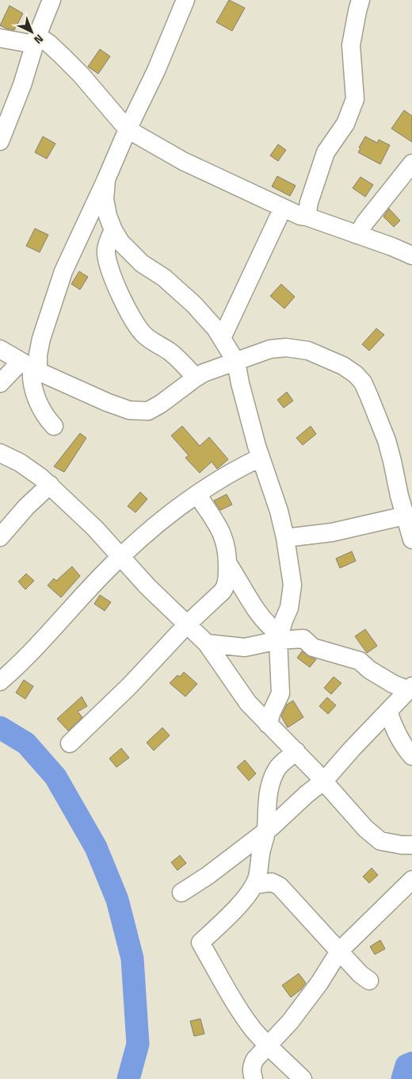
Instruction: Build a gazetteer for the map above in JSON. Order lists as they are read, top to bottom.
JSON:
{
  "north": "bottom right"
}
